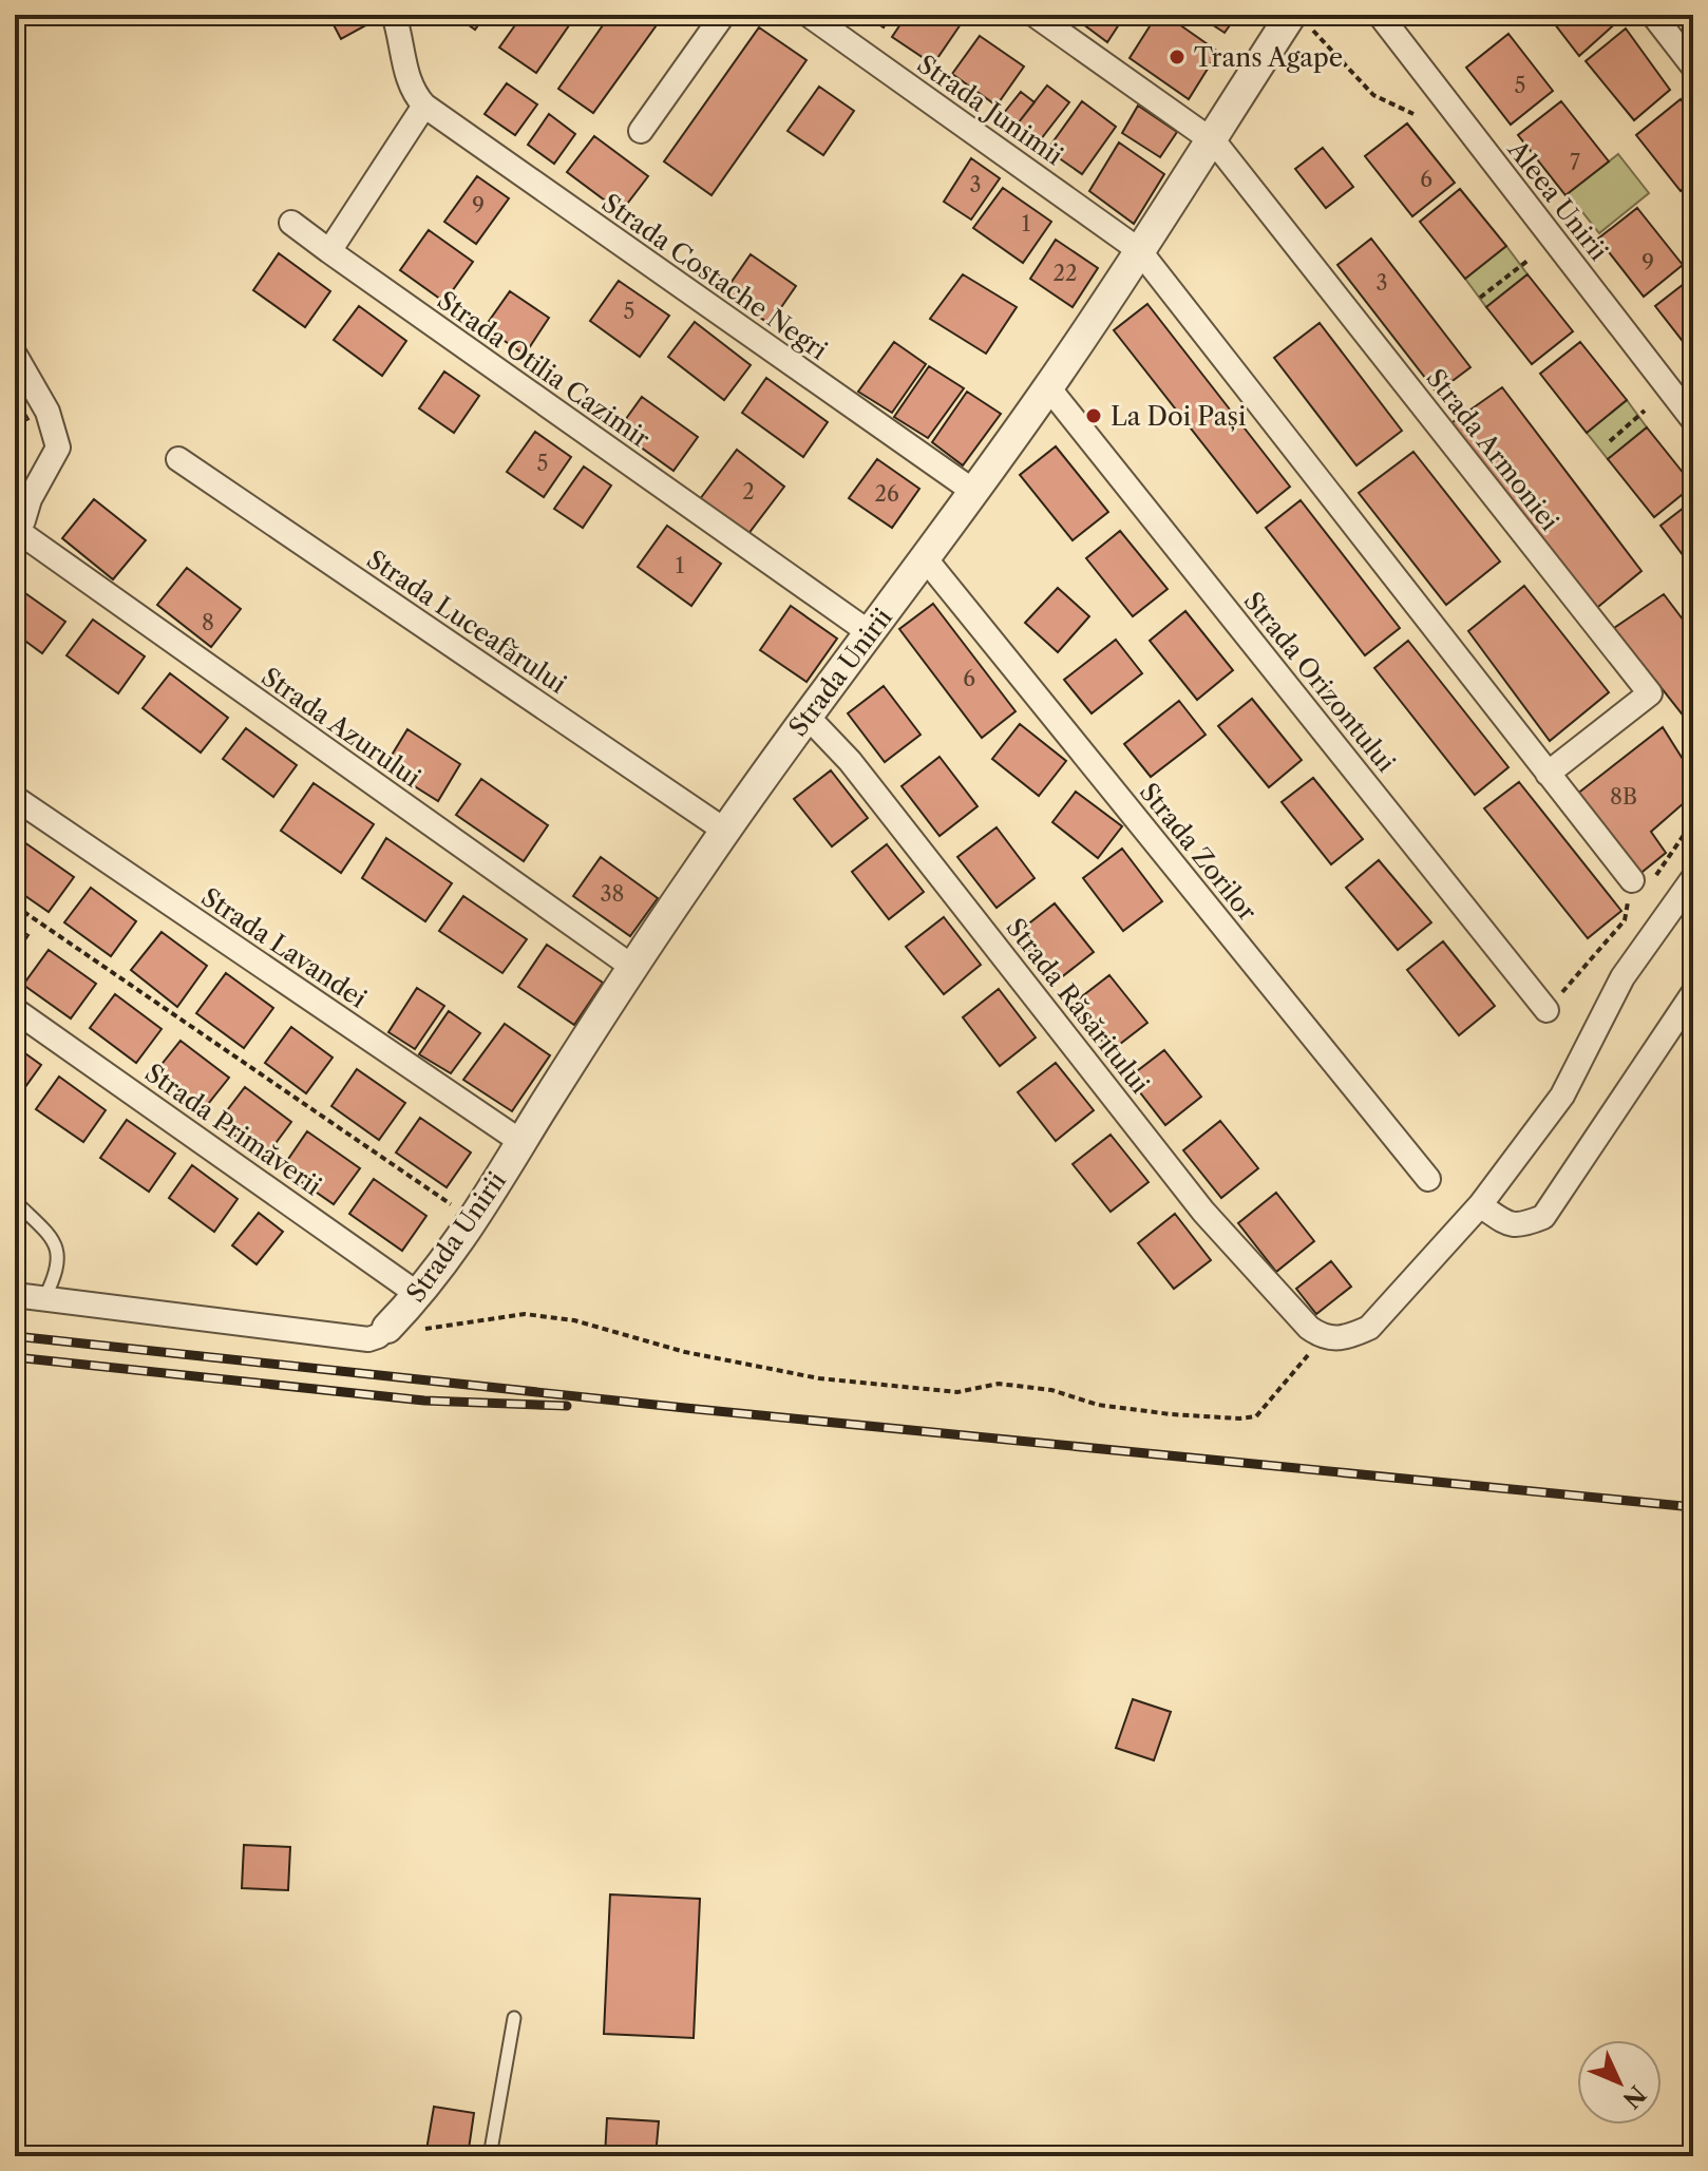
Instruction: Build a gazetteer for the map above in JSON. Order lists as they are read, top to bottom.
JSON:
{
  "streets": {
    "street": [
      "Strada Junimii",
      "Aleea Unirii",
      "Strada Costache Negri",
      "Strada Otilia Cazimir",
      "Strada Armoniei",
      "Strada Luceafǎrului",
      "Strada Unirii",
      "Strada Orizontului",
      "Strada Azurului",
      "Strada Zorilor",
      "Strada Lavandei",
      "Strada Răsăritului",
      "Strada Primăverii"
    ]
  },
  "crossings": [
    ["Strada Junimii", "Strada Unirii"],
    ["Strada Costache Negri", "Strada Unirii"],
    ["Strada Otilia Cazimir", "Strada Unirii"],
    ["Strada Armoniei", "Strada Unirii"],
    ["Strada Luceafǎrului", "Strada Unirii"],
    ["Strada Unirii", "Strada Orizontului"],
    ["Strada Unirii", "Strada Azurului"],
    ["Strada Unirii", "Strada Zorilor"],
    ["Strada Unirii", "Strada Lavandei"],
    ["Strada Unirii", "Strada Răsăritului"],
    ["Strada Unirii", "Strada Primăverii"]
  ],
  "places": ["Trans Agape", "La Doi Pași"],
  "house_numbers": [
    "5",
    "7",
    "6",
    "3",
    "9",
    "1",
    "9",
    "22",
    "3",
    "5",
    "5",
    "2",
    "26",
    "1",
    "8",
    "6",
    "8B",
    "38"
  ],
  "north": "bottom right"
}
